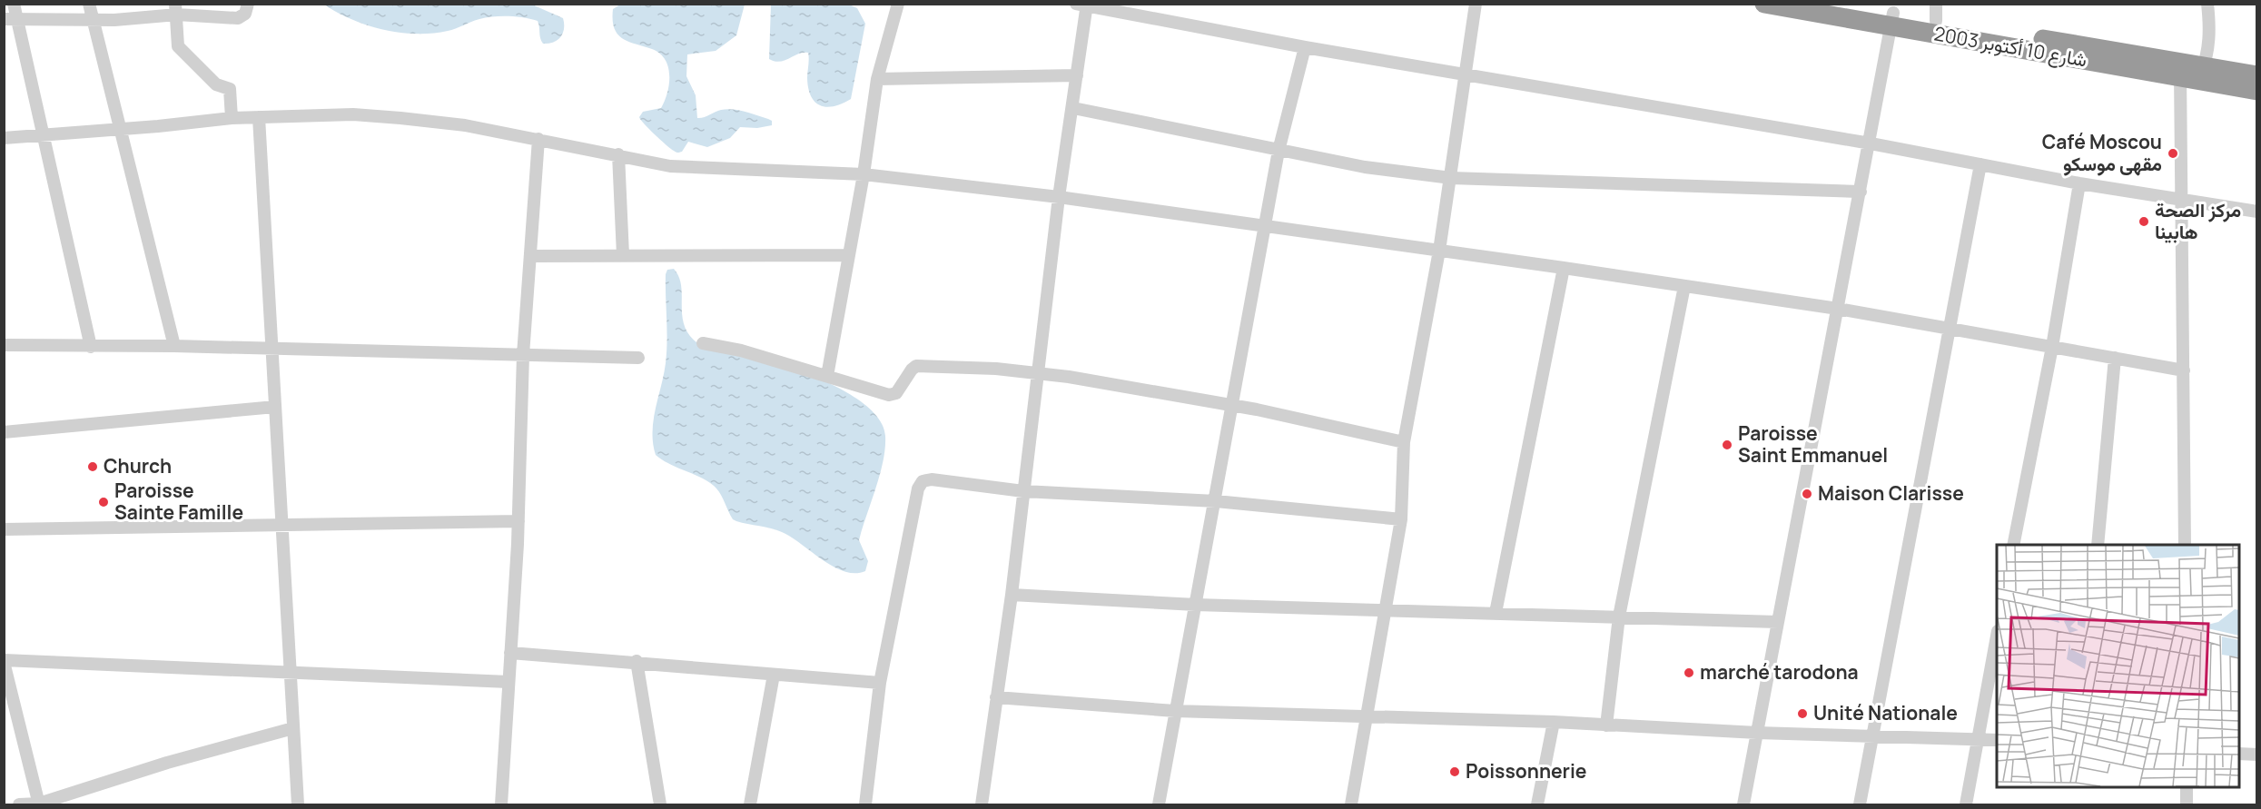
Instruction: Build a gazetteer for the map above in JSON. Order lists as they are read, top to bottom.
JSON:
{
  "streets": {
    "highway": ["شارع 10 أكتوبر 2003"]
  },
  "places": [
    "Café Moscou مقهى موسكو",
    "مركز الصحة هابينا",
    "Paroisse Saint Emmanuel",
    "Church",
    "Maison Clarisse",
    "Paroisse Sainte Famille",
    "marché tarodona",
    "Unité Nationale",
    "Poissonnerie"
  ]
}
